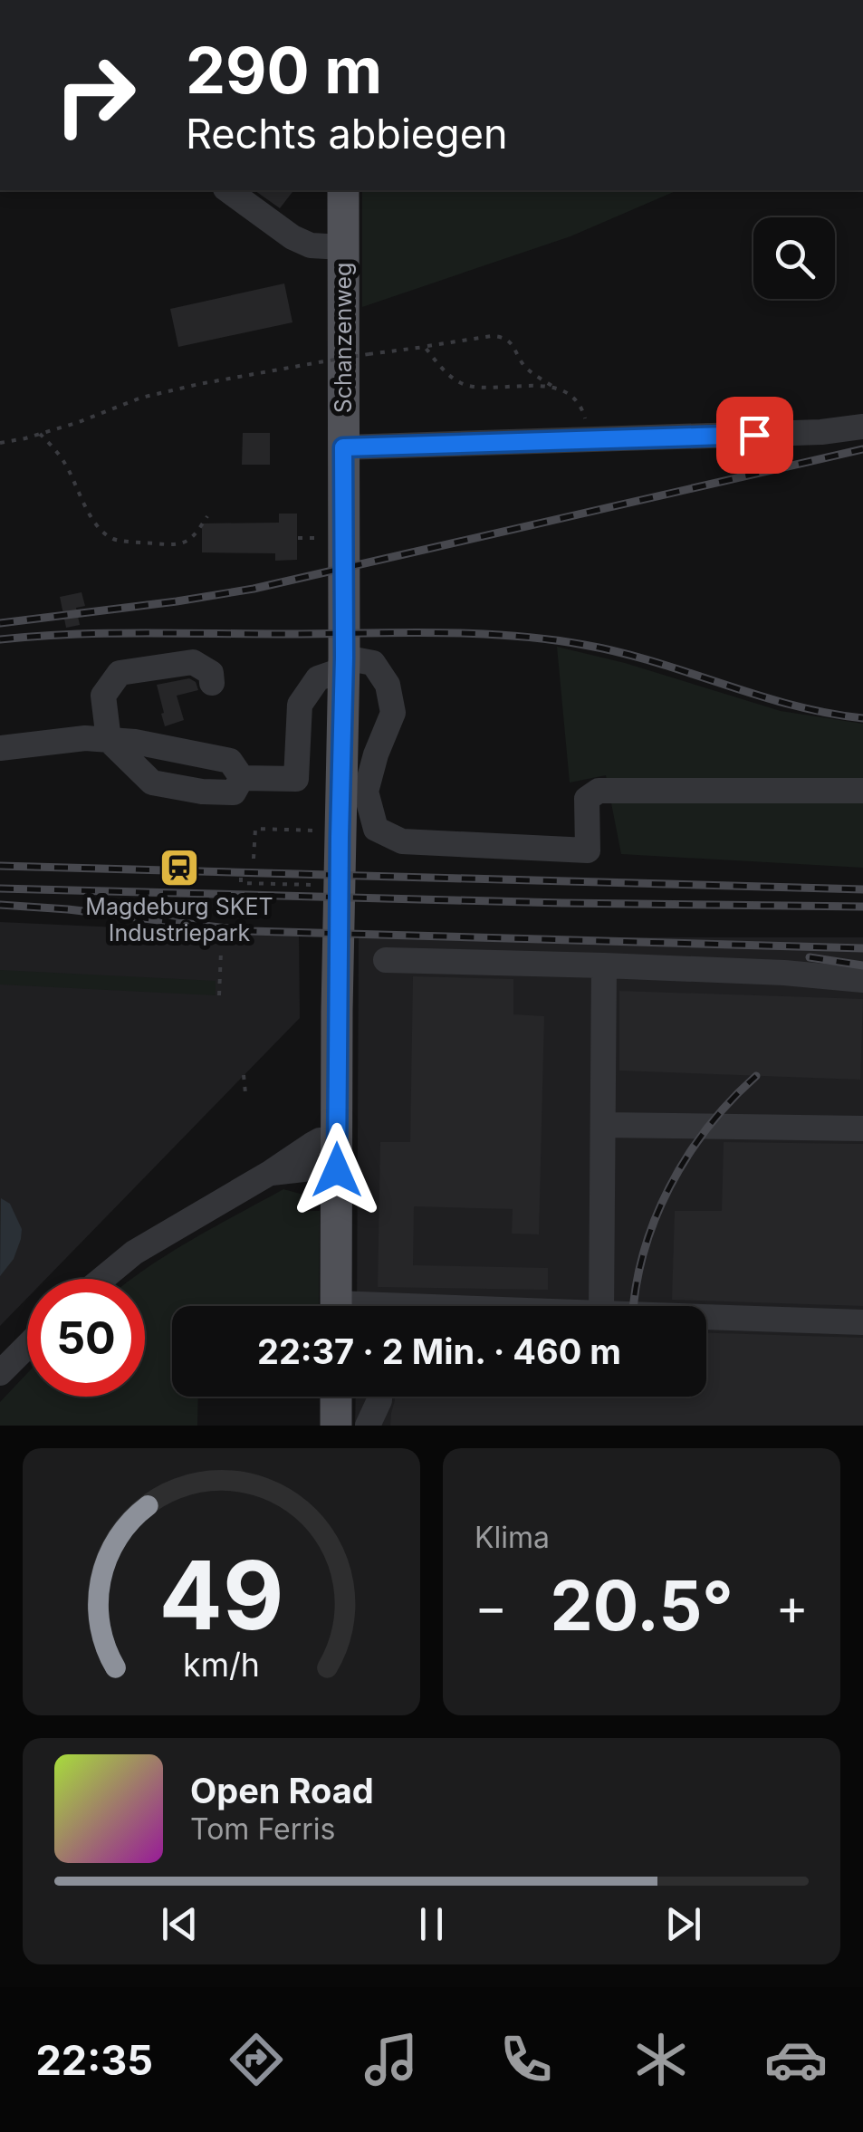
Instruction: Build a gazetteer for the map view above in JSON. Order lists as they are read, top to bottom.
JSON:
{
  "streets": {
    "main road": ["Schanzenweg"]
  },
  "places": {
    "station": ["Magdeburg SKET Industriepark"]
  },
  "page": {
    "turn": ["290 m", "Rechts abbiegen"],
    "limit": "50",
    "trip": "22:37 · 2 Min. · 460 m",
    "tile": "Klima",
    "heat": ["−", "20.5°", "+"],
    "song": ["Open Road", "Tom Ferris"],
    "tabs": "22:35",
    "gauge": ["49", "km/h"]
  }
}
